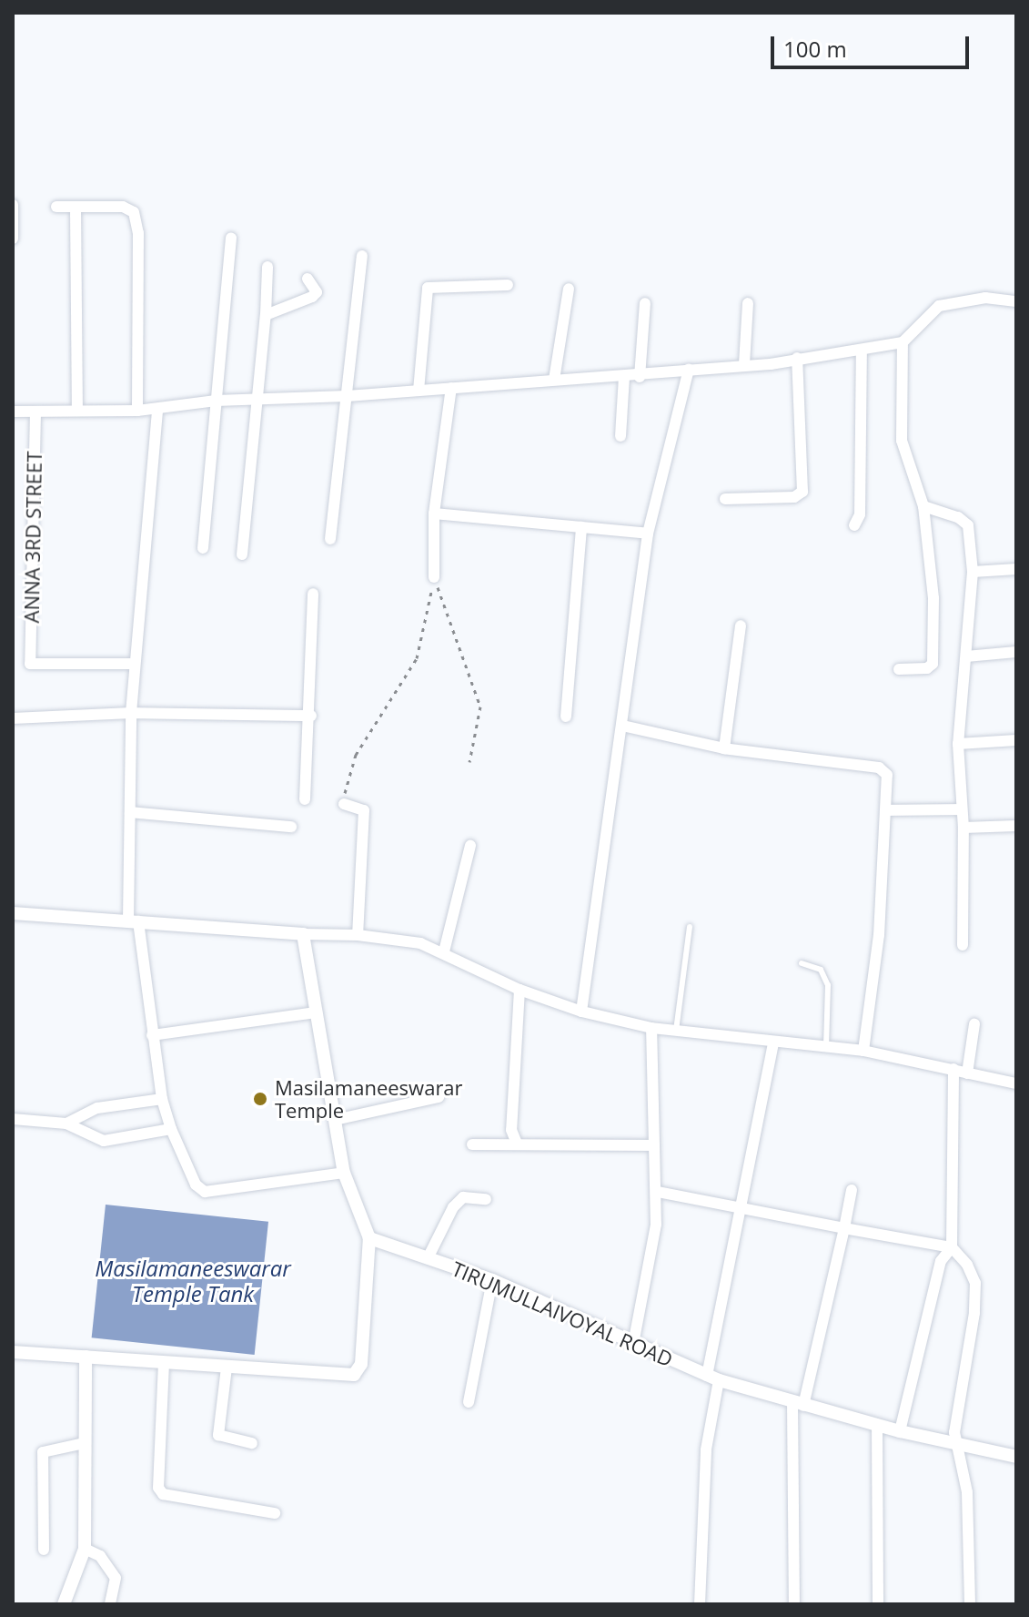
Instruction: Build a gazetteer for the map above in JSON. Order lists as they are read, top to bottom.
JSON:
{
  "streets": {
    "street": ["ANNA 3RD STREET", "TIRUMULLAIVOYAL ROAD"]
  },
  "water": ["Masilamaneeswarar Temple Tank"],
  "places": ["Masilamaneeswarar Temple"],
  "scale_bar": "100 m"
}
